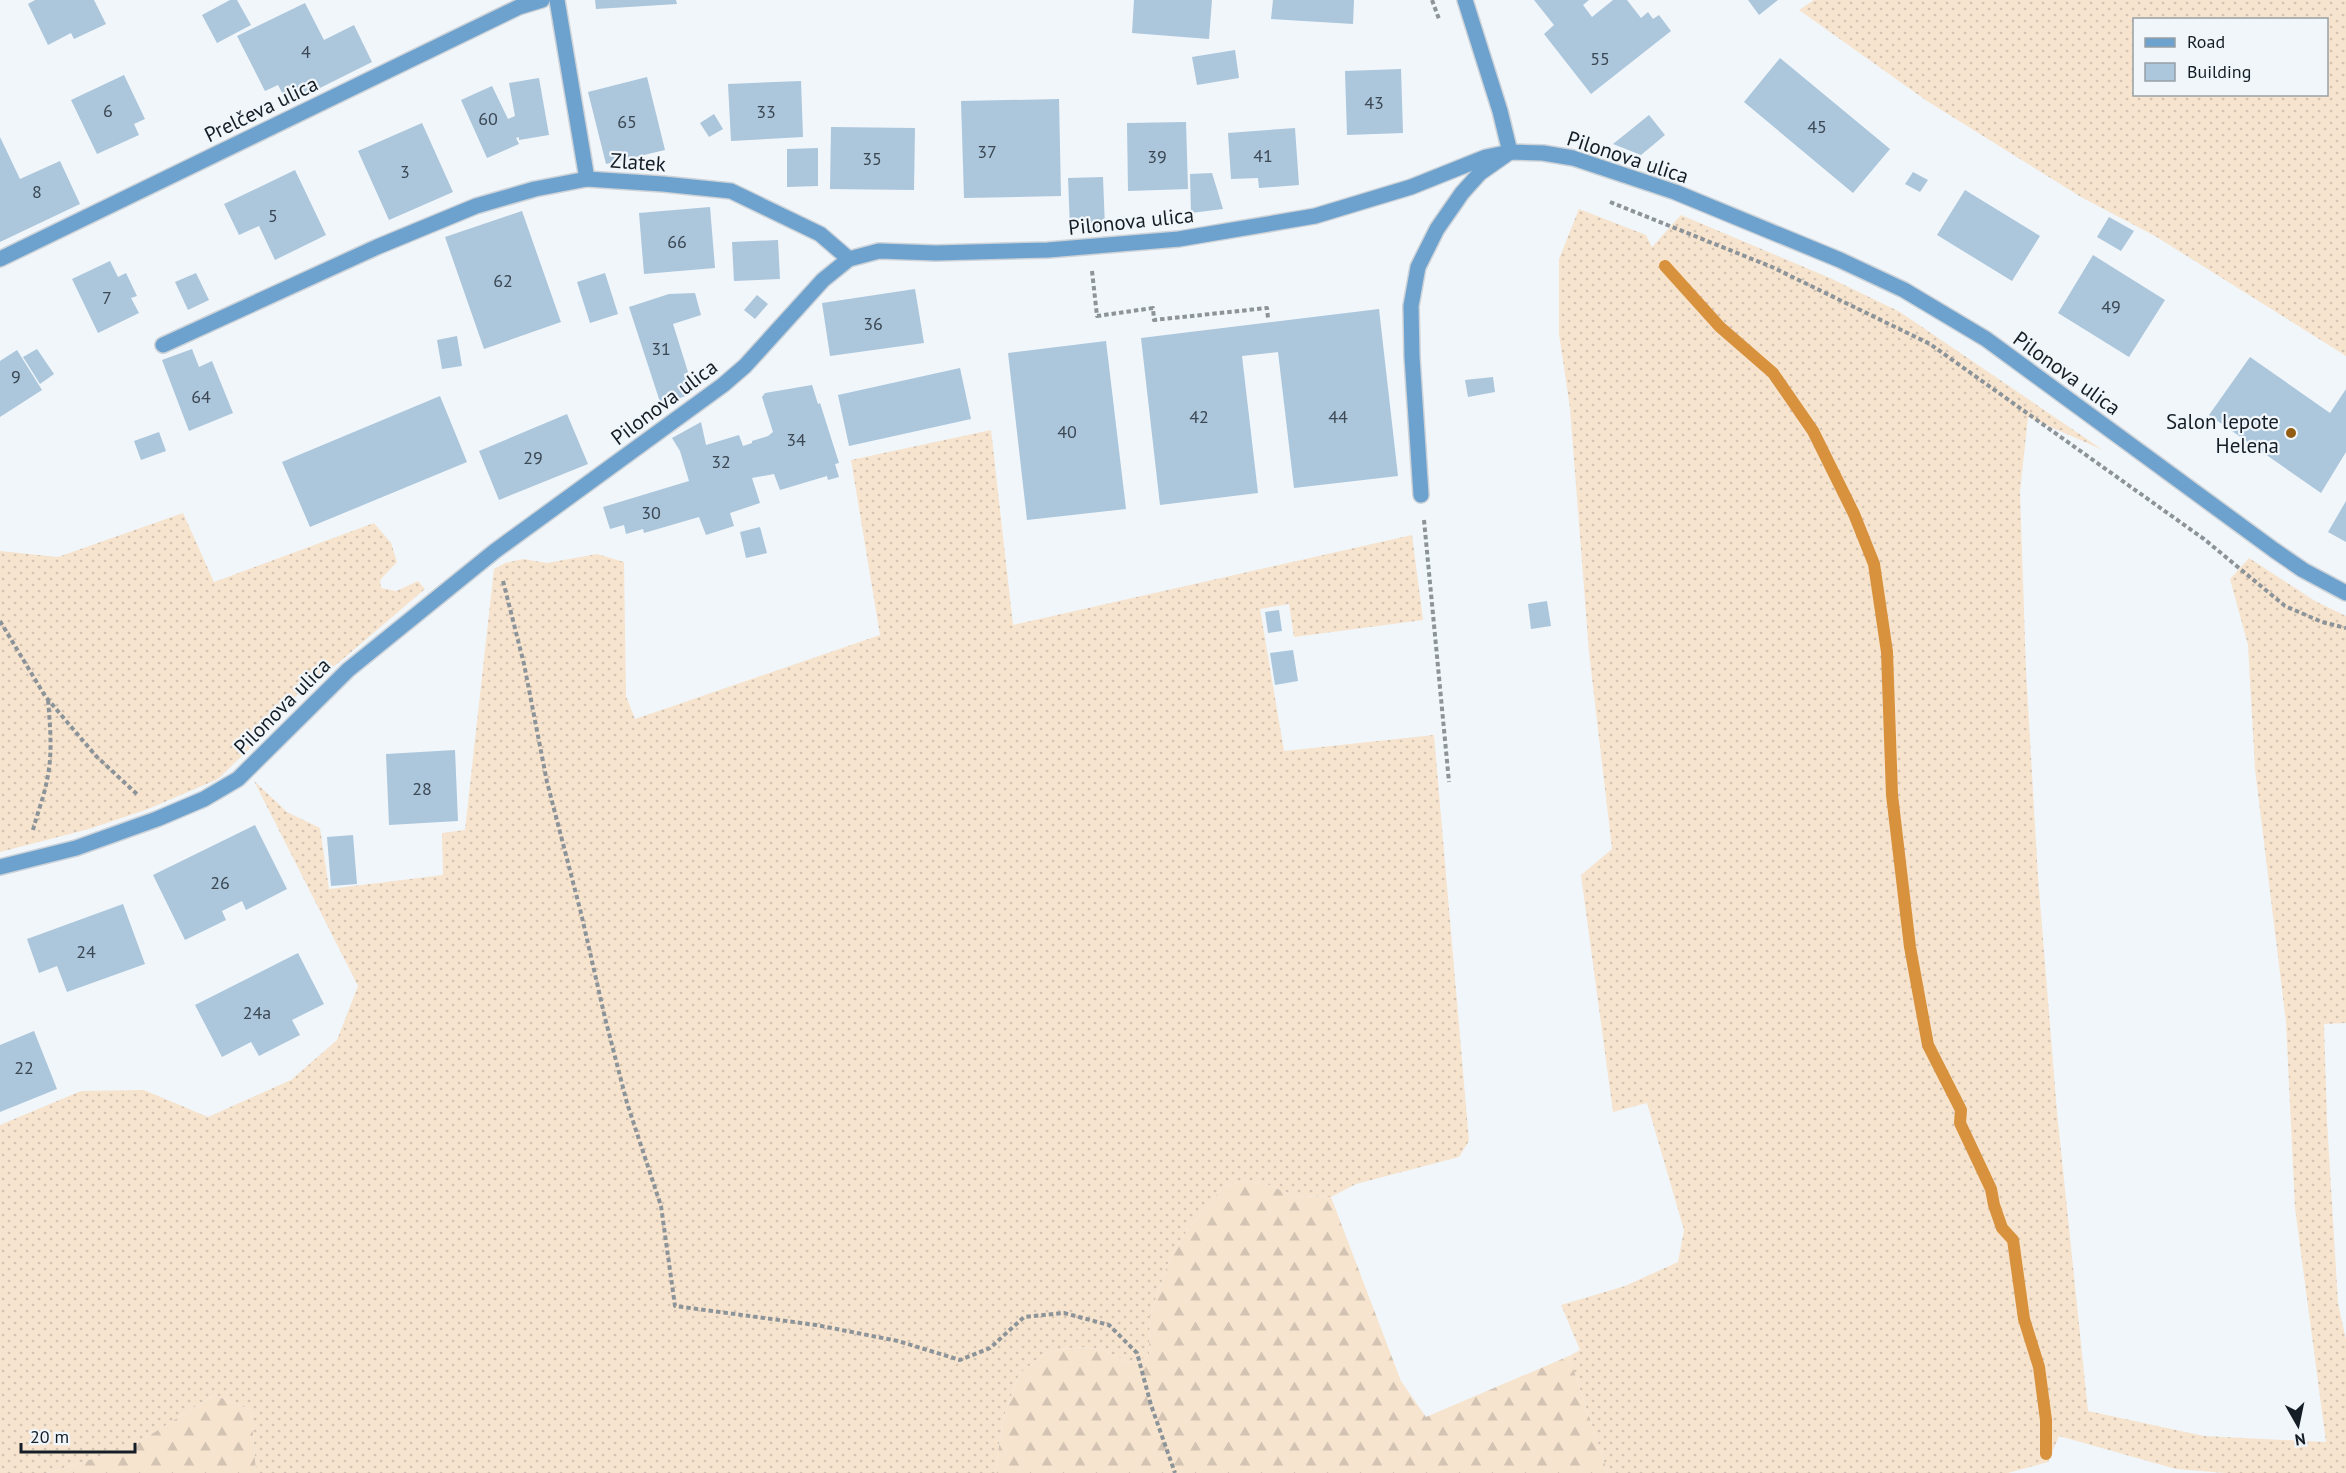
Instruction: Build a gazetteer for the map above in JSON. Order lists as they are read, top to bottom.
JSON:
{
  "streets": {
    "street": ["Prelčeva ulica", "Pilonova ulica", "Zlatek"]
  },
  "crossings": [
    ["Pilonova ulica", "Zlatek"]
  ],
  "places": ["Salon lepote Helena"],
  "house_numbers": [
    "4",
    "55",
    "43",
    "6",
    "33",
    "60",
    "65",
    "45",
    "37",
    "41",
    "39",
    "35",
    "3",
    "8",
    "5",
    "66",
    "62",
    "7",
    "49",
    "36",
    "31",
    "9",
    "64",
    "42",
    "44",
    "40",
    "34",
    "29",
    "32",
    "30",
    "28",
    "26",
    "24",
    "24a",
    "22"
  ],
  "legend": ["Road", "Building"],
  "scale_bar": "20 m",
  "north": "bottom"
}
